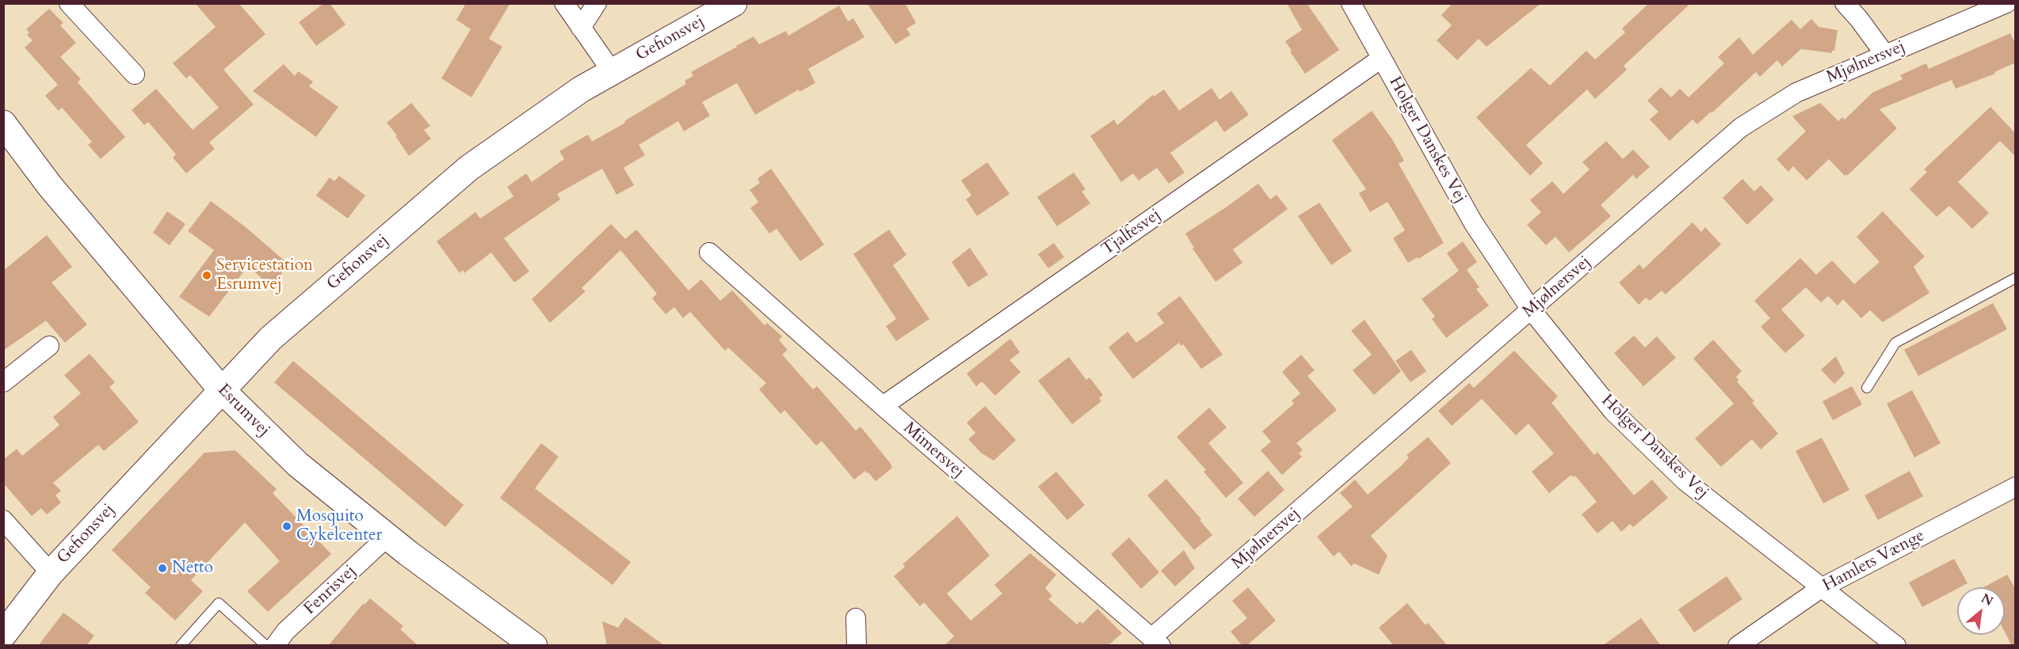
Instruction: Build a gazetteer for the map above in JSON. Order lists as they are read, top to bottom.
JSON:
{
  "streets": {
    "main road": ["Gefionsvej", "Esrumvej"],
    "street": [
      "Mjølnersvej",
      "Holger Danskes Vej",
      "Tjalfesvej",
      "Mimersvej",
      "Hamlets Vænge",
      "Fenrisvej"
    ]
  },
  "crossings": [
    ["Gefionsvej", "Esrumvej"],
    ["Mjølnersvej", "Holger Danskes Vej"],
    ["Mjølnersvej", "Mimersvej"],
    ["Holger Danskes Vej", "Tjalfesvej"],
    ["Holger Danskes Vej", "Hamlets Vænge"],
    ["Tjalfesvej", "Mimersvej"],
    ["Esrumvej", "Fenrisvej"]
  ],
  "places": ["Servicestation Esrumvej", "Mosquito Cykelcenter", "Netto"],
  "north": "top right"
}
